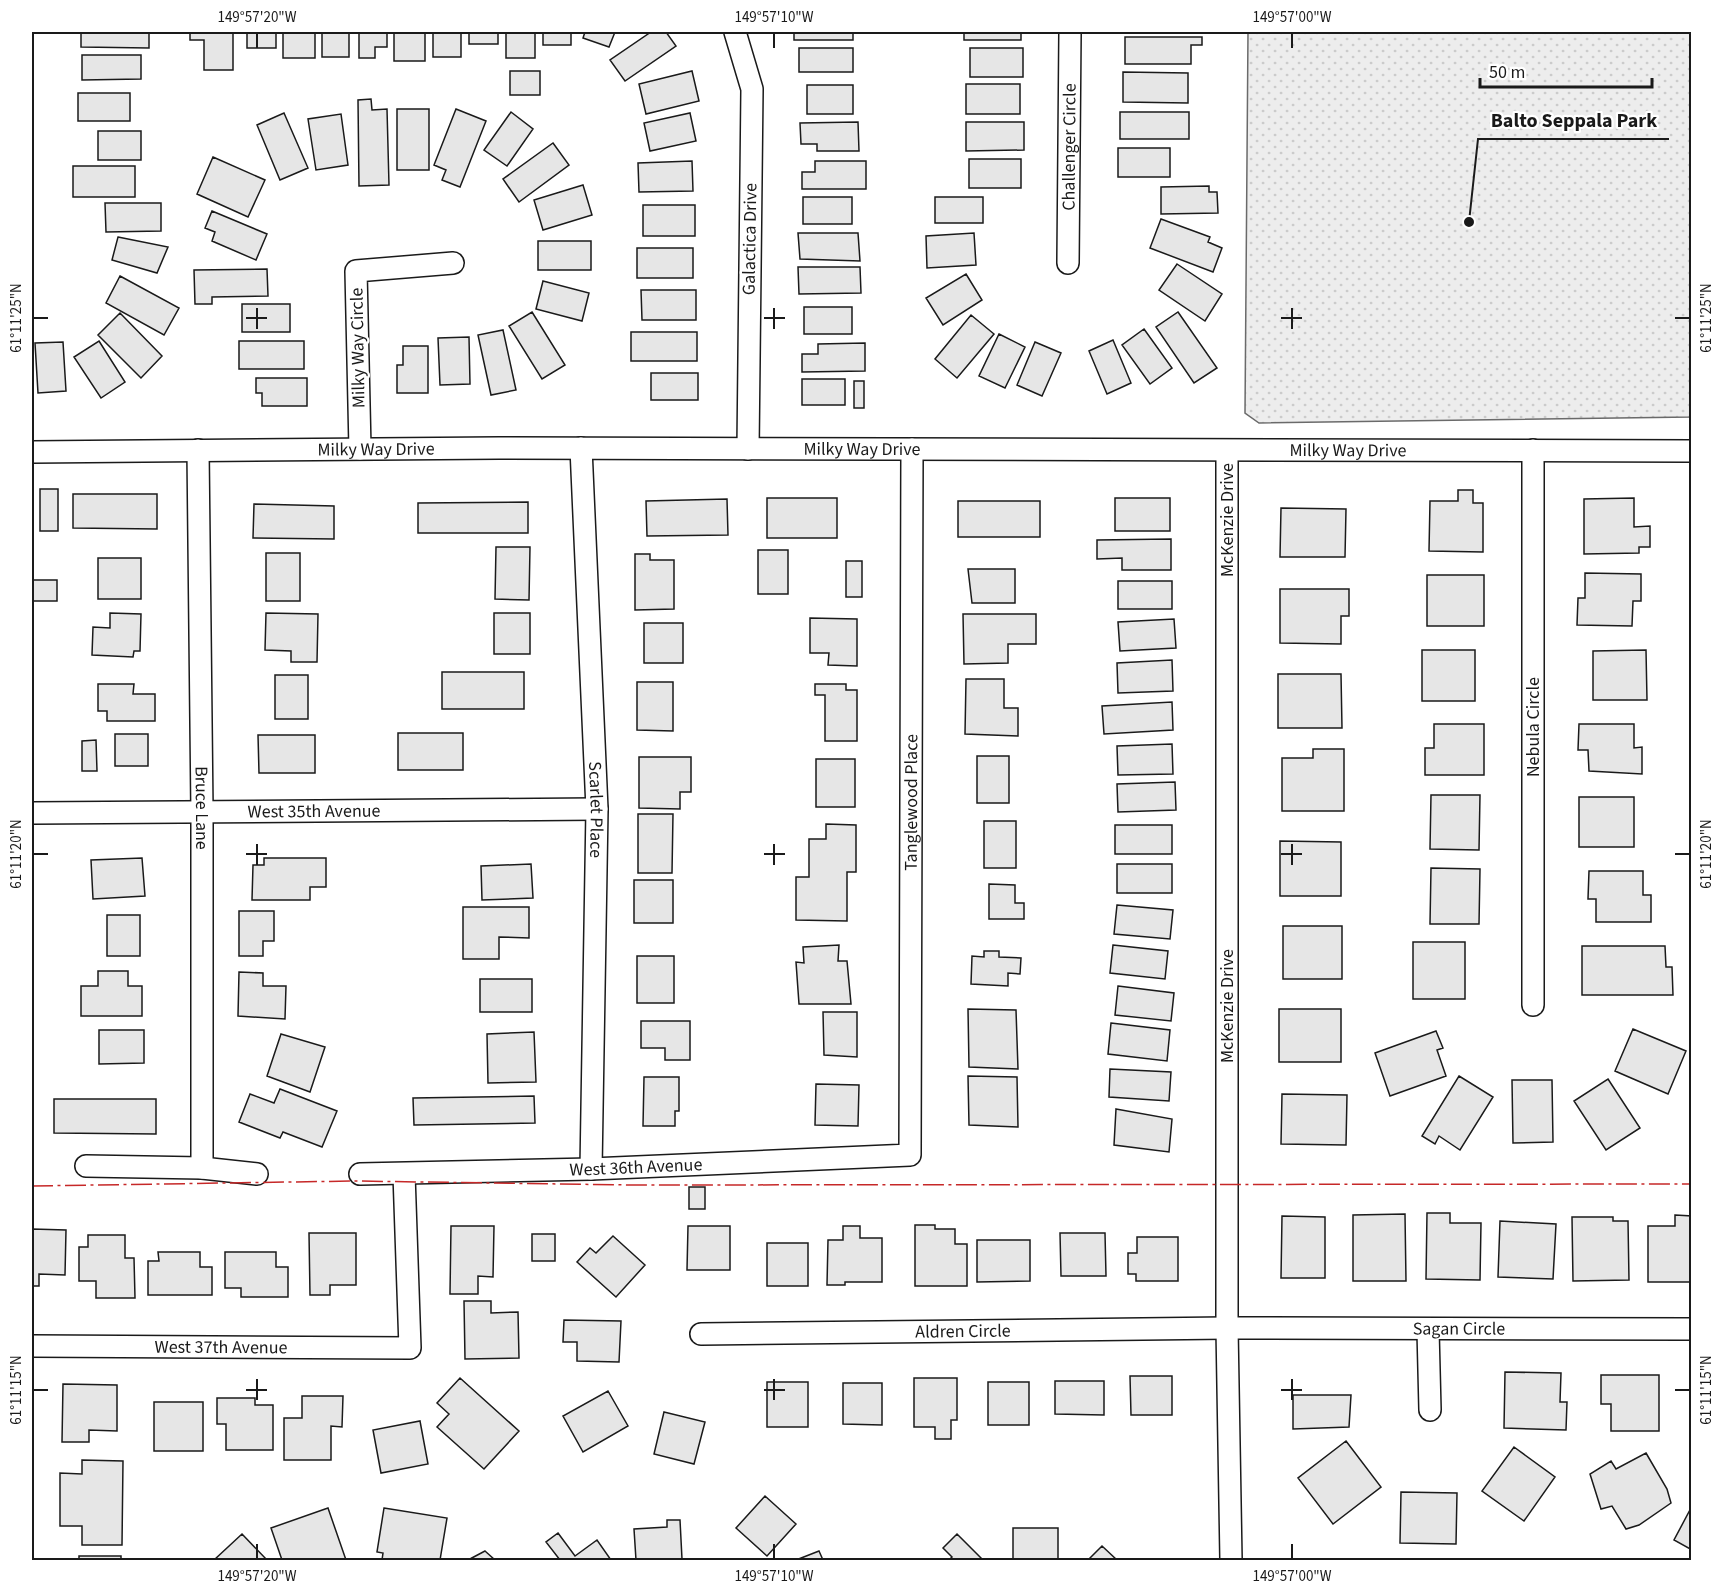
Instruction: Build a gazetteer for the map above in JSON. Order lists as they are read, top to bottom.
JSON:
{
  "streets": {
    "street": [
      "Challenger Circle",
      "Galactica Drive",
      "Milky Way Circle",
      "Milky Way Drive",
      "McKenzie Drive",
      "Nebula Circle",
      "Tanglewood Place",
      "Bruce Lane",
      "Scarlet Place",
      "West 35th Avenue",
      "West 36th Avenue",
      "Sagan Circle",
      "Aldren Circle",
      "West 37th Avenue"
    ]
  },
  "crossings": [
    ["Galactica Drive", "Milky Way Drive"],
    ["Milky Way Circle", "Milky Way Drive"],
    ["Milky Way Drive", "McKenzie Drive"],
    ["Milky Way Drive", "Nebula Circle"],
    ["Milky Way Drive", "Tanglewood Place"],
    ["Milky Way Drive", "Bruce Lane"],
    ["Milky Way Drive", "Scarlet Place"],
    ["McKenzie Drive", "Sagan Circle"],
    ["McKenzie Drive", "Aldren Circle"],
    ["Tanglewood Place", "West 36th Avenue"],
    ["Bruce Lane", "West 35th Avenue"],
    ["Scarlet Place", "West 35th Avenue"],
    ["Scarlet Place", "West 36th Avenue"],
    ["West 36th Avenue", "West 37th Avenue"],
    ["Sagan Circle", "Aldren Circle"]
  ],
  "places": ["Balto Seppala Park"],
  "scale_bar": "50 m",
  "coordinates": [
    "149°57'20\"W",
    "149°57'10\"W",
    "149°57'00\"W",
    "61°11'25\"N",
    "61°11'20\"N",
    "61°11'15\"N"
  ]
}
